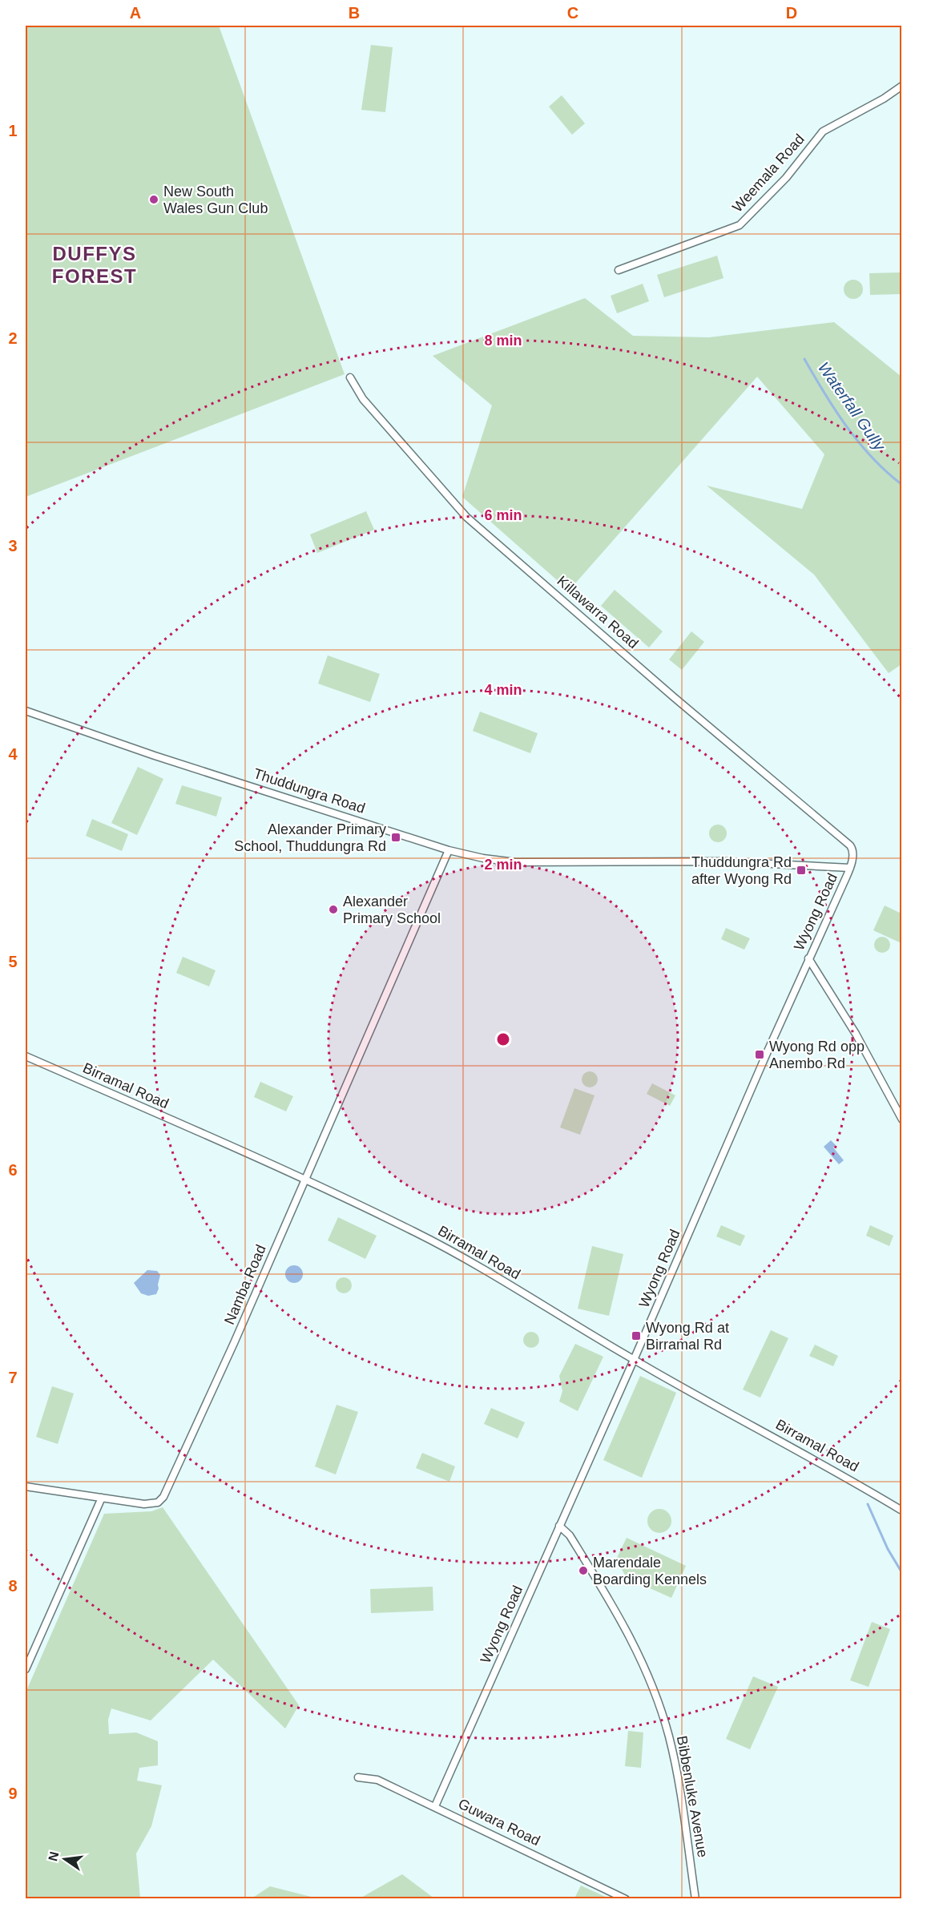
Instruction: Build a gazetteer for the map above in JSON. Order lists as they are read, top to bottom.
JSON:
{
  "streets": {
    "street": [
      "Weemala Road",
      "Killawarra Road",
      "Thuddungra Road",
      "Wyong Road",
      "Birramal Road",
      "Namba Road",
      "Bibbenluke Avenue",
      "Guwara Road"
    ]
  },
  "crossings": [
    ["Killawarra Road", "Wyong Road"],
    ["Thuddungra Road", "Wyong Road"],
    ["Thuddungra Road", "Namba Road"],
    ["Wyong Road", "Birramal Road"],
    ["Wyong Road", "Bibbenluke Avenue"],
    ["Wyong Road", "Guwara Road"],
    ["Birramal Road", "Namba Road"]
  ],
  "districts": ["DUFFYS FOREST"],
  "water": ["Waterfall Gully"],
  "places": {
    "other": ["New South Wales Gun Club", "Alexander Primary School", "Marendale Boarding Kennels"],
    "transit": [
      "Alexander Primary School, Thuddungra Rd",
      "Thuddungra Rd after Wyong Rd",
      "Wyong Rd opp Anembo Rd",
      "Wyong Rd at Birramal Rd"
    ]
  },
  "north": "left",
  "grid": {
    "columns": [
      "A",
      "B",
      "C",
      "D"
    ],
    "rows": [
      "1",
      "2",
      "3",
      "4",
      "5",
      "6",
      "7",
      "8",
      "9"
    ]
  },
  "rings": [
    "8 min",
    "6 min",
    "4 min",
    "2 min"
  ]
}
